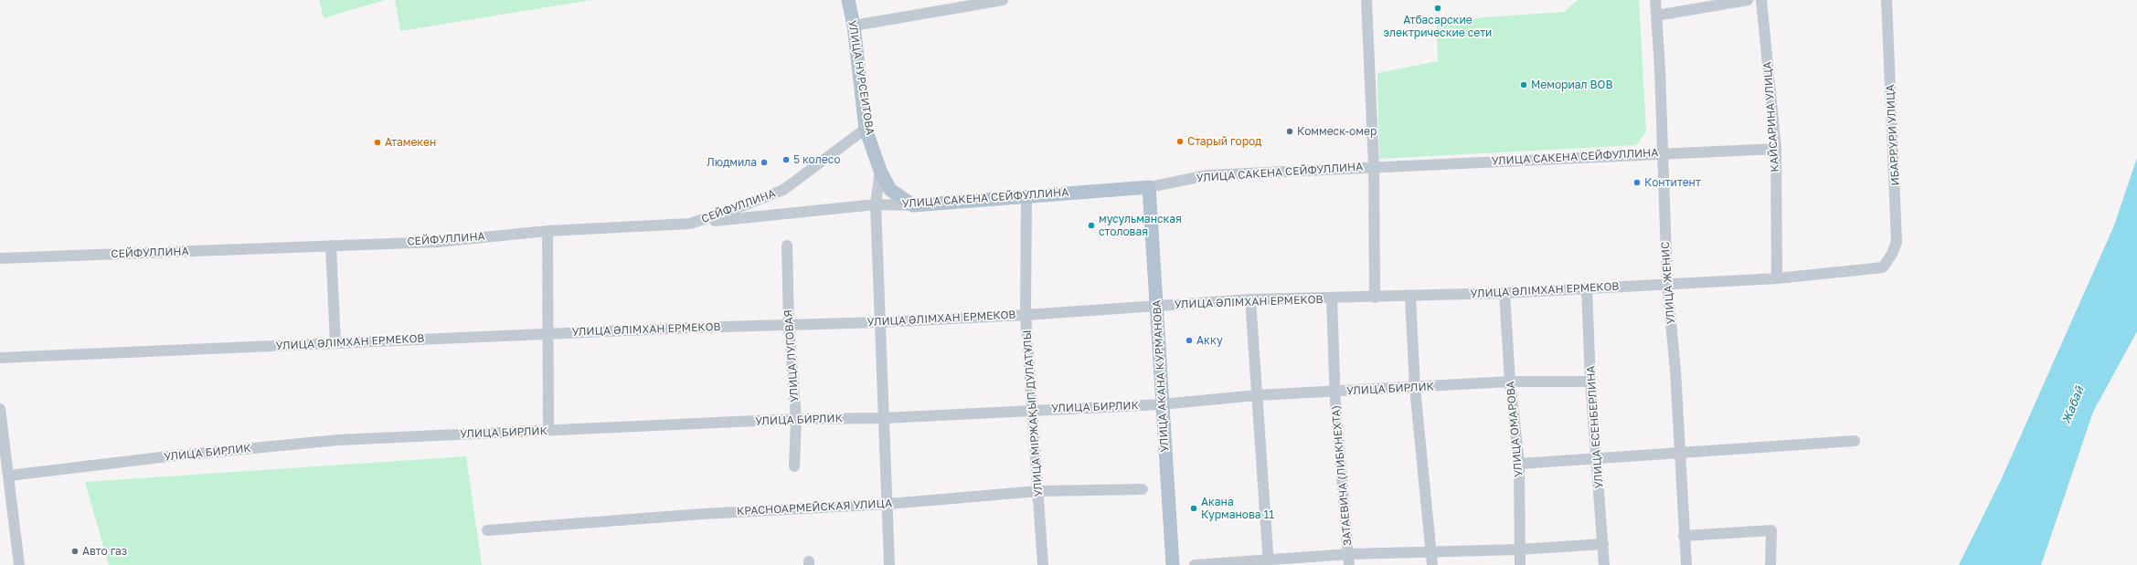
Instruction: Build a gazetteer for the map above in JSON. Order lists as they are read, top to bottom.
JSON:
{
  "streets": {
    "main road": ["УЛИЦА НУРСЕИТОВА", "УЛИЦА САКЕНА СЕЙФУЛЛИНА", "УЛИЦА АКАНА КУРМАНОВА"],
    "street": [
      "КАЙСАРИНА УЛИЦА",
      "ИБАРРУРИ УЛИЦА",
      "СЕЙФУЛЛИНА",
      "УЛИЦА ЖЕНИС",
      "УЛИЦА ӘЛІМХАН ЕРМЕКОВ",
      "УЛИЦА ЛУГОВАЯ",
      "УЛИЦА БИРЛИК",
      "УЛИЦА МІРЖАҚЫП ДУЛАТҰЛЫ",
      "УЛИЦА ЕСЕНБЕРЛИНА",
      "УЛИЦА ОМАРОВА",
      "ЗАТАЕВИЧА (ЛИБКНЕХТА)",
      "КРАСНОАРМЕЙСКАЯ УЛИЦА"
    ]
  },
  "crossings": [
    ["УЛИЦА НУРСЕИТОВА", "УЛИЦА САКЕНА СЕЙФУЛЛИНА"],
    ["УЛИЦА НУРСЕИТОВА", "СЕЙФУЛЛИНА"],
    ["КАЙСАРИНА УЛИЦА", "УЛИЦА САКЕНА СЕЙФУЛЛИНА"],
    ["КАЙСАРИНА УЛИЦА", "УЛИЦА ӘЛІМХАН ЕРМЕКОВ"],
    ["ИБАРРУРИ УЛИЦА", "УЛИЦА ӘЛІМХАН ЕРМЕКОВ"],
    ["УЛИЦА САКЕНА СЕЙФУЛЛИНА", "СЕЙФУЛЛИНА"],
    ["УЛИЦА САКЕНА СЕЙФУЛЛИНА", "УЛИЦА ЖЕНИС"],
    ["УЛИЦА САКЕНА СЕЙФУЛЛИНА", "УЛИЦА АКАНА КУРМАНОВА"],
    ["УЛИЦА САКЕНА СЕЙФУЛЛИНА", "УЛИЦА МІРЖАҚЫП ДУЛАТҰЛЫ"],
    ["УЛИЦА ЖЕНИС", "УЛИЦА ӘЛІМХАН ЕРМЕКОВ"],
    ["УЛИЦА ӘЛІМХАН ЕРМЕКОВ", "УЛИЦА ЛУГОВАЯ"],
    ["УЛИЦА ӘЛІМХАН ЕРМЕКОВ", "УЛИЦА АКАНА КУРМАНОВА"],
    ["УЛИЦА ӘЛІМХАН ЕРМЕКОВ", "УЛИЦА МІРЖАҚЫП ДУЛАТҰЛЫ"],
    ["УЛИЦА ӘЛІМХАН ЕРМЕКОВ", "УЛИЦА ЕСЕНБЕРЛИНА"],
    ["УЛИЦА ӘЛІМХАН ЕРМЕКОВ", "УЛИЦА ОМАРОВА"],
    ["УЛИЦА ӘЛІМХАН ЕРМЕКОВ", "ЗАТАЕВИЧА (ЛИБКНЕХТА)"],
    ["УЛИЦА ЛУГОВАЯ", "УЛИЦА БИРЛИК"],
    ["УЛИЦА АКАНА КУРМАНОВА", "УЛИЦА БИРЛИК"],
    ["УЛИЦА БИРЛИК", "УЛИЦА МІРЖАҚЫП ДУЛАТҰЛЫ"],
    ["УЛИЦА БИРЛИК", "УЛИЦА ЕСЕНБЕРЛИНА"],
    ["УЛИЦА БИРЛИК", "УЛИЦА ОМАРОВА"],
    ["УЛИЦА БИРЛИК", "ЗАТАЕВИЧА (ЛИБКНЕХТА)"],
    ["УЛИЦА МІРЖАҚЫП ДУЛАТҰЛЫ", "КРАСНОАРМЕЙСКАЯ УЛИЦА"]
  ],
  "water": ["Жабай"],
  "places": [
    "Атбасарские электрические сети",
    "Мемориал ВОВ",
    "Коммеск-омер",
    "Старый город",
    "Атамекен",
    "5 колесо",
    "Людмила",
    "Контитент",
    "мусульманская столовая",
    "Акку",
    "Акана Курманова 11",
    "Авто газ"
  ]
}
